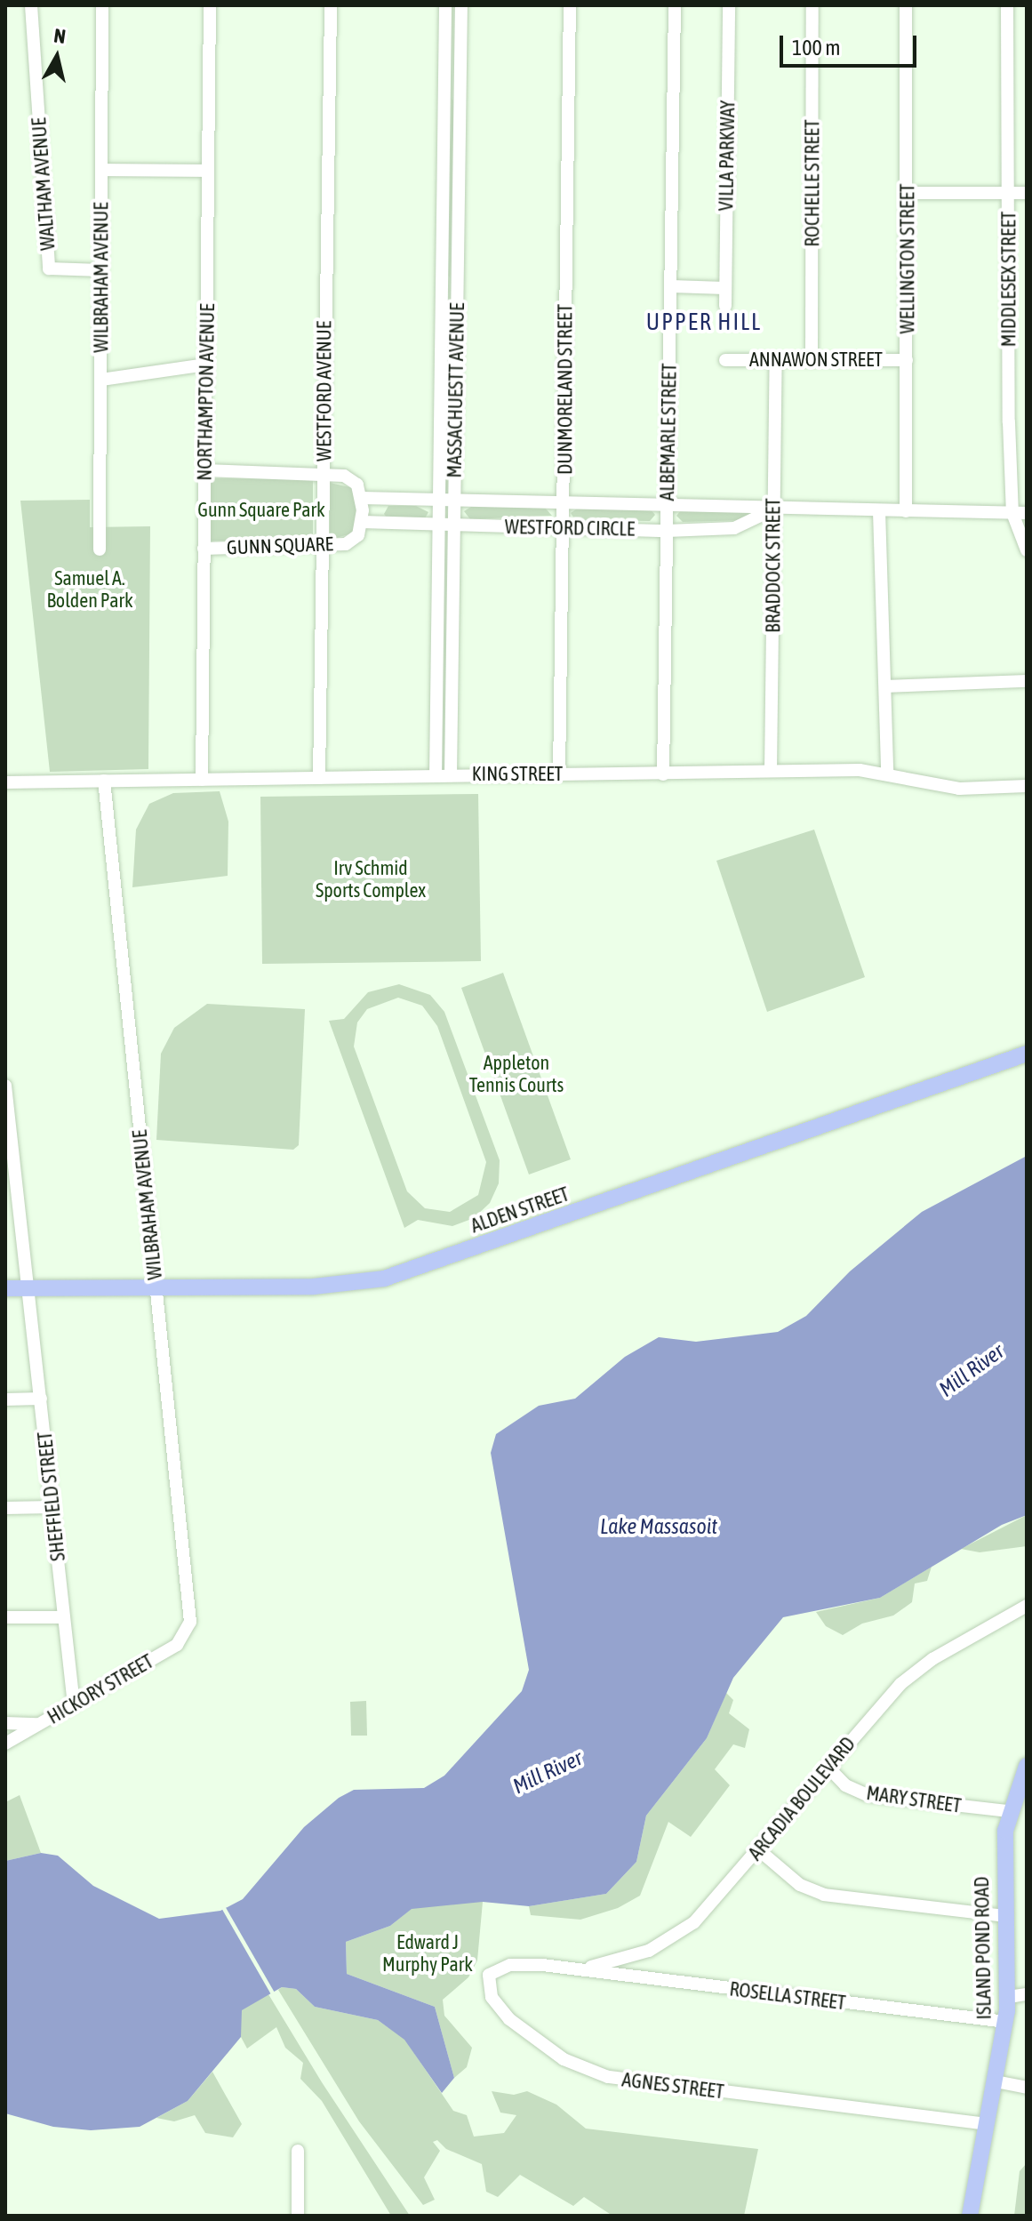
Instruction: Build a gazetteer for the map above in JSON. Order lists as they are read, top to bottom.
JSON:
{
  "streets": {
    "main road": ["ALDEN STREET", "ISLAND POND ROAD"],
    "street": [
      "VILLA PARKWAY",
      "ROCHELLE STREET",
      "WALTHAM AVENUE",
      "WELLINGTON STREET",
      "WILBRAHAM AVENUE",
      "MIDDLESEX STREET",
      "ANNAWON STREET",
      "DUNMORELAND STREET",
      "MASSACHUESTT AVENUE",
      "WESTFORD AVENUE",
      "NORTHAMPTON AVENUE",
      "ALBEMARLE STREET",
      "WESTFORD CIRCLE",
      "GUNN SQUARE",
      "BRADDOCK STREET",
      "KING STREET",
      "SHEFFIELD STREET",
      "HICKORY STREET",
      "ARCADIA BOULEVARD",
      "MARY STREET",
      "ROSELLA STREET",
      "AGNES STREET"
    ]
  },
  "crossings": [
    ["ROCHELLE STREET", "ANNAWON STREET"],
    ["WALTHAM AVENUE", "WILBRAHAM AVENUE"],
    ["WELLINGTON STREET", "ANNAWON STREET"],
    ["WELLINGTON STREET", "WESTFORD CIRCLE"],
    ["WILBRAHAM AVENUE", "KING STREET"],
    ["WILBRAHAM AVENUE", "ALDEN STREET"],
    ["WILBRAHAM AVENUE", "HICKORY STREET"],
    ["MIDDLESEX STREET", "WESTFORD CIRCLE"],
    ["ANNAWON STREET", "BRADDOCK STREET"],
    ["DUNMORELAND STREET", "WESTFORD CIRCLE"],
    ["DUNMORELAND STREET", "KING STREET"],
    ["MASSACHUESTT AVENUE", "WESTFORD CIRCLE"],
    ["MASSACHUESTT AVENUE", "KING STREET"],
    ["WESTFORD AVENUE", "GUNN SQUARE"],
    ["WESTFORD AVENUE", "KING STREET"],
    ["NORTHAMPTON AVENUE", "GUNN SQUARE"],
    ["NORTHAMPTON AVENUE", "KING STREET"],
    ["ALBEMARLE STREET", "WESTFORD CIRCLE"],
    ["ALBEMARLE STREET", "KING STREET"],
    ["WESTFORD CIRCLE", "GUNN SQUARE"],
    ["WESTFORD CIRCLE", "BRADDOCK STREET"],
    ["BRADDOCK STREET", "KING STREET"],
    ["ALDEN STREET", "SHEFFIELD STREET"],
    ["SHEFFIELD STREET", "HICKORY STREET"],
    ["ARCADIA BOULEVARD", "MARY STREET"],
    ["ARCADIA BOULEVARD", "ROSELLA STREET"],
    ["ARCADIA BOULEVARD", "AGNES STREET"],
    ["MARY STREET", "ISLAND POND ROAD"],
    ["ISLAND POND ROAD", "ROSELLA STREET"],
    ["ISLAND POND ROAD", "AGNES STREET"],
    ["ROSELLA STREET", "AGNES STREET"]
  ],
  "districts": ["UPPER HILL"],
  "water": ["Mill River", "Lake Massasoit"],
  "parks": [
    "Gunn Square Park",
    "Samuel A. Bolden Park",
    "Irv Schmid Sports Complex",
    "Appleton Tennis Courts",
    "Edward J Murphy Park"
  ],
  "scale_bar": "100 m",
  "north": "top"
}
